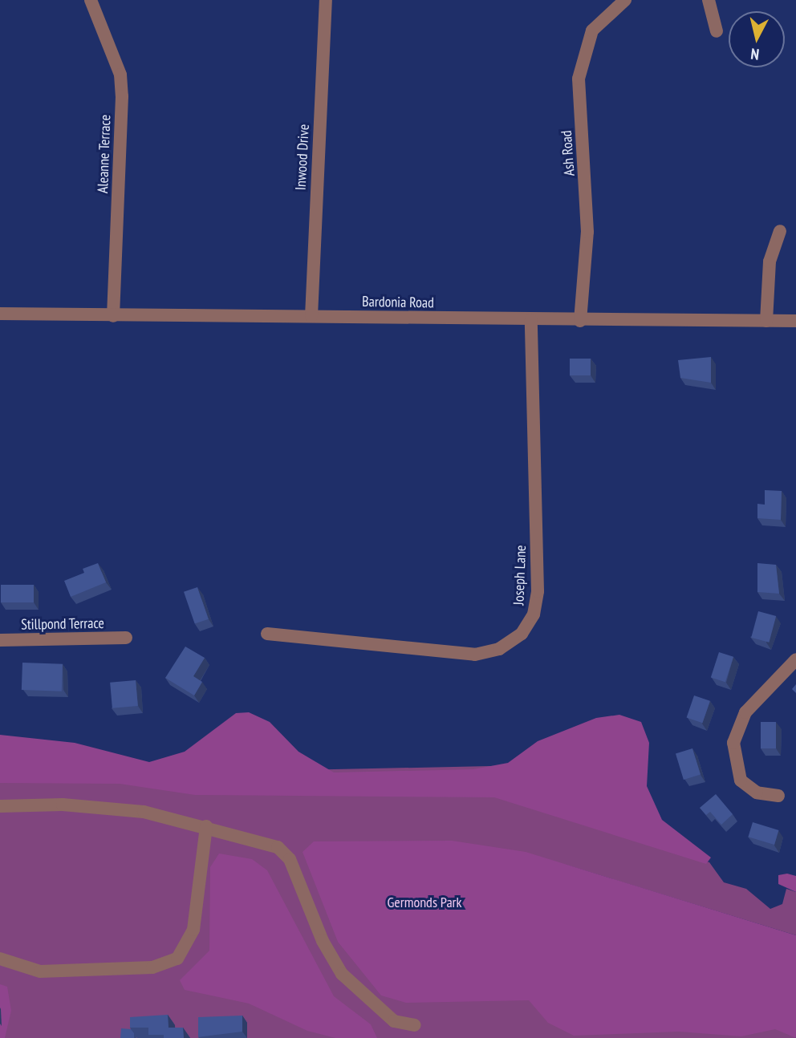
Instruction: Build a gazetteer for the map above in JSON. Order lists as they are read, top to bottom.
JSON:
{
  "streets": {
    "street": [
      "Ash Road",
      "Aleanne Terrace",
      "Inwood Drive",
      "Bardonia Road",
      "Joseph Lane",
      "Stillpond Terrace"
    ]
  },
  "crossings": [
    ["Ash Road", "Bardonia Road"],
    ["Aleanne Terrace", "Bardonia Road"],
    ["Inwood Drive", "Bardonia Road"],
    ["Bardonia Road", "Joseph Lane"]
  ],
  "parks": ["Germonds Park"],
  "north": "bottom"
}
